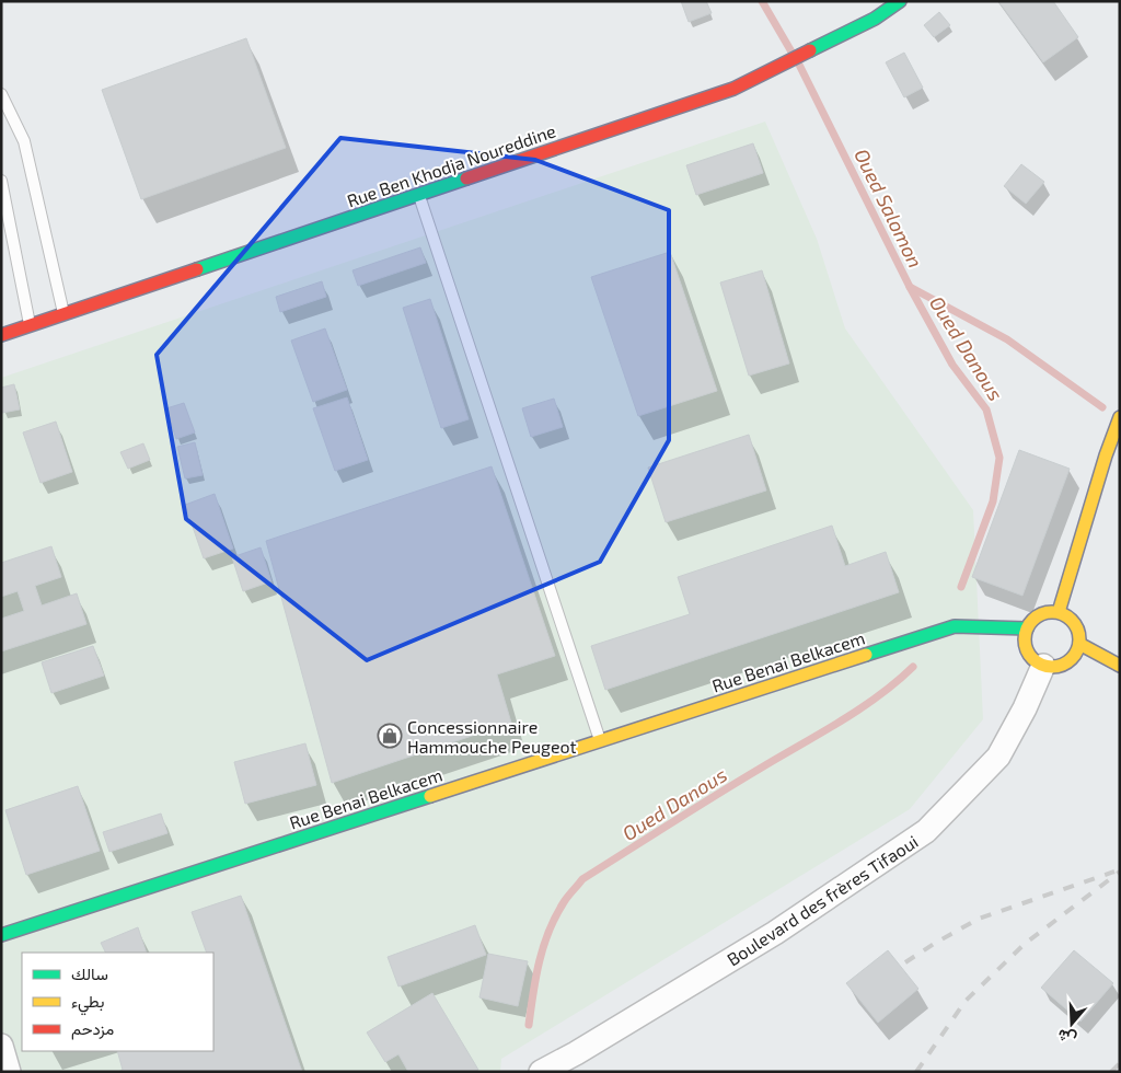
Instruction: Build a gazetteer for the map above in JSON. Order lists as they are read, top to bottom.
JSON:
{
  "streets": {
    "street": ["Rue Ben Khodja Noureddine", "Rue Benai Belkacem", "Boulevard des frères Tifaoui"]
  },
  "crossings": [
    ["Rue Benai Belkacem", "Boulevard des frères Tifaoui"]
  ],
  "water": ["Oued Salomon", "Oued Danous"],
  "places": {
    "shop": ["Concessionnaire Hammouche Peugeot"]
  },
  "legend": ["سالك", "بطيء", "مزدحم"],
  "north": "bottom"
}
